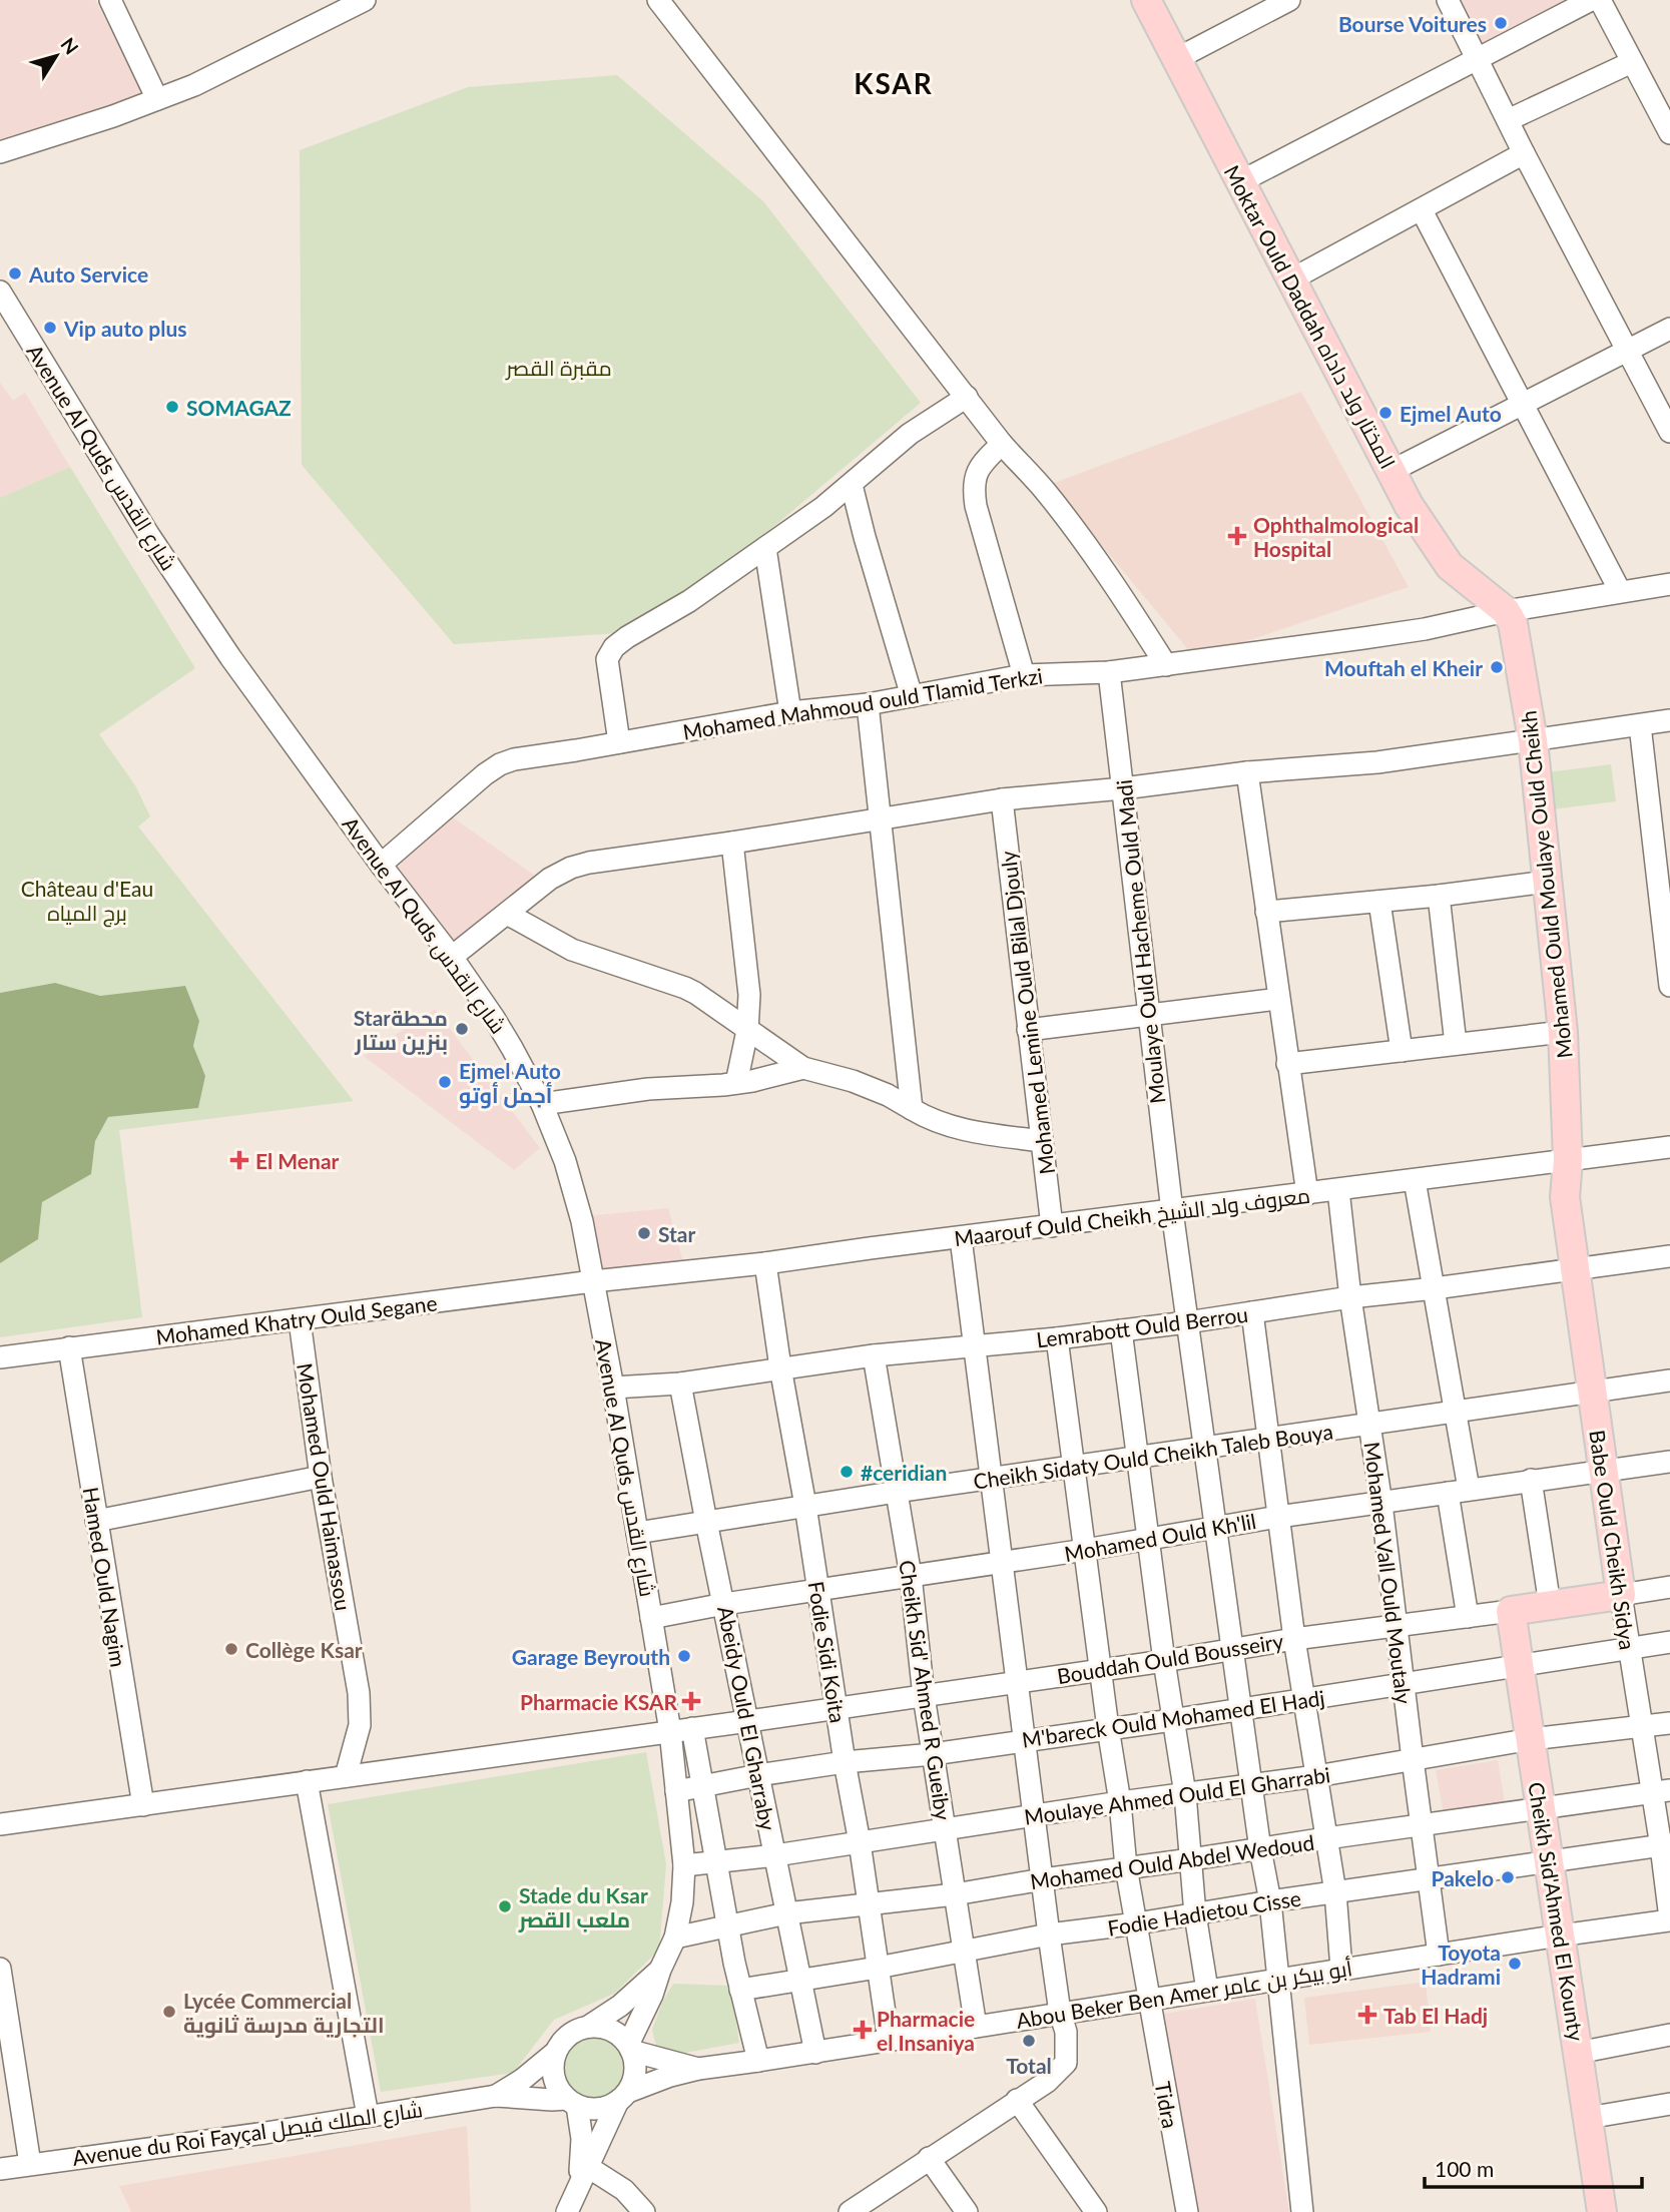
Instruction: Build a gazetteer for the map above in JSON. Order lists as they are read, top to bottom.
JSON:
{
  "streets": {
    "main road": [
      "Moktar Ould Daddah المختار ولد داداه",
      "Mohamed Ould Moulaye Ould Cheikh",
      "Babe Ould Cheikh Sidya",
      "Bouddah Ould Bousseiry",
      "Cheikh Sid'Ahmed El Kounty"
    ],
    "street": [
      "Avenue Al Quds شارع القدس",
      "Mohamed Mahmoud ould Tlamid Terkzi",
      "Moulaye Ould Hacheme Ould Madi",
      "Mohamed Lemine Ould Bilal Djouly",
      "Maarouf Ould Cheikh معروف ولد الشيخ",
      "Mohamed Khatry Ould Segane",
      "Lemrabott Ould Berrou",
      "Cheikh Sidaty Ould Cheikh Taleb Bouya",
      "Mohamed Ould Haimassou",
      "Mohamed Ould Kh'lil",
      "Mohamed Vall Ould Moutaly",
      "Hamed Ould Nagim",
      "Fodie Sidi Koita",
      "Cheikh Sid' Ahmed R Gueiby",
      "Abeidy Ould El Gharraby",
      "M'bareck Ould Mohamed El Hadj",
      "Moulaye Ahmed Ould El Gharrabi",
      "Mohamed Ould Abdel Wedoud",
      "Fodie Hadietou Cisse",
      "Abou Beker Ben Amer أبو بيكر بن عامر",
      "Tidra",
      "Avenue du Roi Fayçal شارع الملك فيصل"
    ]
  },
  "crossings": [
    ["Moktar Ould Daddah المختار ولد داداه", "Mohamed Mahmoud ould Tlamid Terkzi"],
    ["Moktar Ould Daddah المختار ولد داداه", "Mohamed Ould Moulaye Ould Cheikh"],
    ["Avenue Al Quds شارع القدس", "Mohamed Mahmoud ould Tlamid Terkzi"],
    ["Avenue Al Quds شارع القدس", "Maarouf Ould Cheikh معروف ولد الشيخ"],
    ["Avenue Al Quds شارع القدس", "Mohamed Khatry Ould Segane"],
    ["Avenue Al Quds شارع القدس", "Lemrabott Ould Berrou"],
    ["Avenue Al Quds شارع القدس", "Cheikh Sidaty Ould Cheikh Taleb Bouya"],
    ["Avenue Al Quds شارع القدس", "Mohamed Ould Kh'lil"],
    ["Avenue Al Quds شارع القدس", "Bouddah Ould Bousseiry"],
    ["Avenue Al Quds شارع القدس", "M'bareck Ould Mohamed El Hadj"],
    ["Avenue Al Quds شارع القدس", "Moulaye Ahmed Ould El Gharrabi"],
    ["Avenue Al Quds شارع القدس", "Mohamed Ould Abdel Wedoud"],
    ["Avenue Al Quds شارع القدس", "Abou Beker Ben Amer أبو بيكر بن عامر"],
    ["Mohamed Mahmoud ould Tlamid Terkzi", "Mohamed Ould Moulaye Ould Cheikh"],
    ["Mohamed Mahmoud ould Tlamid Terkzi", "Moulaye Ould Hacheme Ould Madi"],
    ["Mohamed Ould Moulaye Ould Cheikh", "Maarouf Ould Cheikh معروف ولد الشيخ"],
    ["Mohamed Ould Moulaye Ould Cheikh", "Babe Ould Cheikh Sidya"],
    ["Moulaye Ould Hacheme Ould Madi", "Maarouf Ould Cheikh معروف ولد الشيخ"],
    ["Moulaye Ould Hacheme Ould Madi", "Lemrabott Ould Berrou"],
    ["Moulaye Ould Hacheme Ould Madi", "Cheikh Sidaty Ould Cheikh Taleb Bouya"],
    ["Moulaye Ould Hacheme Ould Madi", "Mohamed Ould Kh'lil"],
    ["Moulaye Ould Hacheme Ould Madi", "Bouddah Ould Bousseiry"],
    ["Moulaye Ould Hacheme Ould Madi", "M'bareck Ould Mohamed El Hadj"],
    ["Moulaye Ould Hacheme Ould Madi", "Moulaye Ahmed Ould El Gharrabi"],
    ["Moulaye Ould Hacheme Ould Madi", "Mohamed Ould Abdel Wedoud"],
    ["Moulaye Ould Hacheme Ould Madi", "Fodie Hadietou Cisse"],
    ["Moulaye Ould Hacheme Ould Madi", "Abou Beker Ben Amer أبو بيكر بن عامر"],
    ["Mohamed Lemine Ould Bilal Djouly", "Maarouf Ould Cheikh معروف ولد الشيخ"],
    ["Maarouf Ould Cheikh معروف ولد الشيخ", "Mohamed Khatry Ould Segane"],
    ["Maarouf Ould Cheikh معروف ولد الشيخ", "Babe Ould Cheikh Sidya"],
    ["Maarouf Ould Cheikh معروف ولد الشيخ", "Mohamed Vall Ould Moutaly"],
    ["Maarouf Ould Cheikh معروف ولد الشيخ", "Fodie Sidi Koita"],
    ["Mohamed Khatry Ould Segane", "Mohamed Ould Haimassou"],
    ["Mohamed Khatry Ould Segane", "Hamed Ould Nagim"],
    ["Lemrabott Ould Berrou", "Babe Ould Cheikh Sidya"],
    ["Lemrabott Ould Berrou", "Mohamed Vall Ould Moutaly"],
    ["Lemrabott Ould Berrou", "Fodie Sidi Koita"],
    ["Lemrabott Ould Berrou", "Cheikh Sid' Ahmed R Gueiby"],
    ["Lemrabott Ould Berrou", "Abeidy Ould El Gharraby"],
    ["Lemrabott Ould Berrou", "Tidra"],
    ["Cheikh Sidaty Ould Cheikh Taleb Bouya", "Babe Ould Cheikh Sidya"],
    ["Cheikh Sidaty Ould Cheikh Taleb Bouya", "Mohamed Vall Ould Moutaly"],
    ["Cheikh Sidaty Ould Cheikh Taleb Bouya", "Fodie Sidi Koita"],
    ["Cheikh Sidaty Ould Cheikh Taleb Bouya", "Cheikh Sid' Ahmed R Gueiby"],
    ["Cheikh Sidaty Ould Cheikh Taleb Bouya", "Abeidy Ould El Gharraby"],
    ["Cheikh Sidaty Ould Cheikh Taleb Bouya", "Tidra"],
    ["Mohamed Ould Haimassou", "Bouddah Ould Bousseiry"],
    ["Mohamed Ould Kh'lil", "Babe Ould Cheikh Sidya"],
    ["Mohamed Ould Kh'lil", "Mohamed Vall Ould Moutaly"],
    ["Mohamed Ould Kh'lil", "Fodie Sidi Koita"],
    ["Mohamed Ould Kh'lil", "Cheikh Sid' Ahmed R Gueiby"],
    ["Mohamed Ould Kh'lil", "Abeidy Ould El Gharraby"],
    ["Mohamed Ould Kh'lil", "Tidra"],
    ["Babe Ould Cheikh Sidya", "Bouddah Ould Bousseiry"],
    ["Babe Ould Cheikh Sidya", "M'bareck Ould Mohamed El Hadj"],
    ["Babe Ould Cheikh Sidya", "Moulaye Ahmed Ould El Gharrabi"],
    ["Babe Ould Cheikh Sidya", "Mohamed Ould Abdel Wedoud"],
    ["Babe Ould Cheikh Sidya", "Fodie Hadietou Cisse"],
    ["Babe Ould Cheikh Sidya", "Abou Beker Ben Amer أبو بيكر بن عامر"],
    ["Mohamed Vall Ould Moutaly", "Bouddah Ould Bousseiry"],
    ["Mohamed Vall Ould Moutaly", "M'bareck Ould Mohamed El Hadj"],
    ["Mohamed Vall Ould Moutaly", "Moulaye Ahmed Ould El Gharrabi"],
    ["Mohamed Vall Ould Moutaly", "Mohamed Ould Abdel Wedoud"],
    ["Mohamed Vall Ould Moutaly", "Fodie Hadietou Cisse"],
    ["Mohamed Vall Ould Moutaly", "Abou Beker Ben Amer أبو بيكر بن عامر"],
    ["Hamed Ould Nagim", "Bouddah Ould Bousseiry"],
    ["Fodie Sidi Koita", "Bouddah Ould Bousseiry"],
    ["Fodie Sidi Koita", "M'bareck Ould Mohamed El Hadj"],
    ["Fodie Sidi Koita", "Moulaye Ahmed Ould El Gharrabi"],
    ["Fodie Sidi Koita", "Mohamed Ould Abdel Wedoud"],
    ["Fodie Sidi Koita", "Fodie Hadietou Cisse"],
    ["Fodie Sidi Koita", "Abou Beker Ben Amer أبو بيكر بن عامر"],
    ["Bouddah Ould Bousseiry", "Cheikh Sid' Ahmed R Gueiby"],
    ["Bouddah Ould Bousseiry", "Abeidy Ould El Gharraby"],
    ["Bouddah Ould Bousseiry", "Cheikh Sid'Ahmed El Kounty"],
    ["Bouddah Ould Bousseiry", "Tidra"],
    ["Cheikh Sid' Ahmed R Gueiby", "M'bareck Ould Mohamed El Hadj"],
    ["Cheikh Sid' Ahmed R Gueiby", "Moulaye Ahmed Ould El Gharrabi"],
    ["Cheikh Sid' Ahmed R Gueiby", "Mohamed Ould Abdel Wedoud"],
    ["Cheikh Sid' Ahmed R Gueiby", "Fodie Hadietou Cisse"],
    ["Cheikh Sid' Ahmed R Gueiby", "Abou Beker Ben Amer أبو بيكر بن عامر"],
    ["Abeidy Ould El Gharraby", "M'bareck Ould Mohamed El Hadj"],
    ["Abeidy Ould El Gharraby", "Moulaye Ahmed Ould El Gharrabi"],
    ["Abeidy Ould El Gharraby", "Mohamed Ould Abdel Wedoud"],
    ["Abeidy Ould El Gharraby", "Fodie Hadietou Cisse"],
    ["Abeidy Ould El Gharraby", "Abou Beker Ben Amer أبو بيكر بن عامر"],
    ["M'bareck Ould Mohamed El Hadj", "Cheikh Sid'Ahmed El Kounty"],
    ["M'bareck Ould Mohamed El Hadj", "Tidra"],
    ["Moulaye Ahmed Ould El Gharrabi", "Cheikh Sid'Ahmed El Kounty"],
    ["Moulaye Ahmed Ould El Gharrabi", "Tidra"],
    ["Mohamed Ould Abdel Wedoud", "Cheikh Sid'Ahmed El Kounty"],
    ["Mohamed Ould Abdel Wedoud", "Tidra"],
    ["Cheikh Sid'Ahmed El Kounty", "Fodie Hadietou Cisse"],
    ["Cheikh Sid'Ahmed El Kounty", "Abou Beker Ben Amer أبو بيكر بن عامر"],
    ["Fodie Hadietou Cisse", "Tidra"],
    ["Abou Beker Ben Amer أبو بيكر بن عامر", "Tidra"]
  ],
  "districts": ["KSAR"],
  "parks": ["مقبرة القصر", "Château d'Eau برج المياه"],
  "places": {
    "other": [
      "Bourse Voitures",
      "Auto Service",
      "Vip auto plus",
      "SOMAGAZ",
      "Ejmel Auto",
      "Mouftah el Kheir",
      "Starمحطة بنزين ستار",
      "Ejmel Auto أجمل أوتو",
      "Star",
      "#ceridian",
      "Collège Ksar",
      "Garage Beyrouth",
      "Pakelo",
      "Stade du Ksar ملعب القصر",
      "Toyota Hadrami",
      "Lycée Commercial التجارية مدرسة ثانوية",
      "Total"
    ],
    "health": [
      "Ophthalmological Hospital",
      "El Menar",
      "Pharmacie KSAR",
      "Tab El Hadj",
      "Pharmacie el Insaniya"
    ]
  },
  "scale_bar": "100 m",
  "north": "top right"
}
